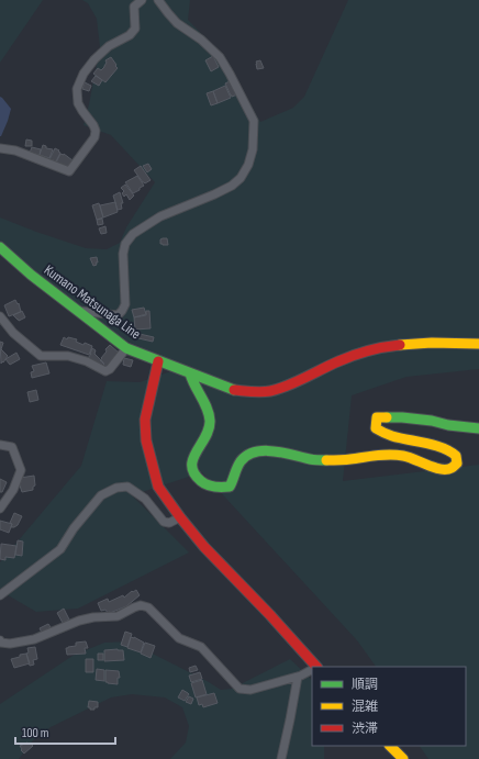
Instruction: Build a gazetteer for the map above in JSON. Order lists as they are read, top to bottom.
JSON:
{
  "streets": {
    "street": ["Kumano Matsunaga Line"]
  },
  "legend": ["順調", "混雑", "渋滞"],
  "scale_bar": "100 m"
}
